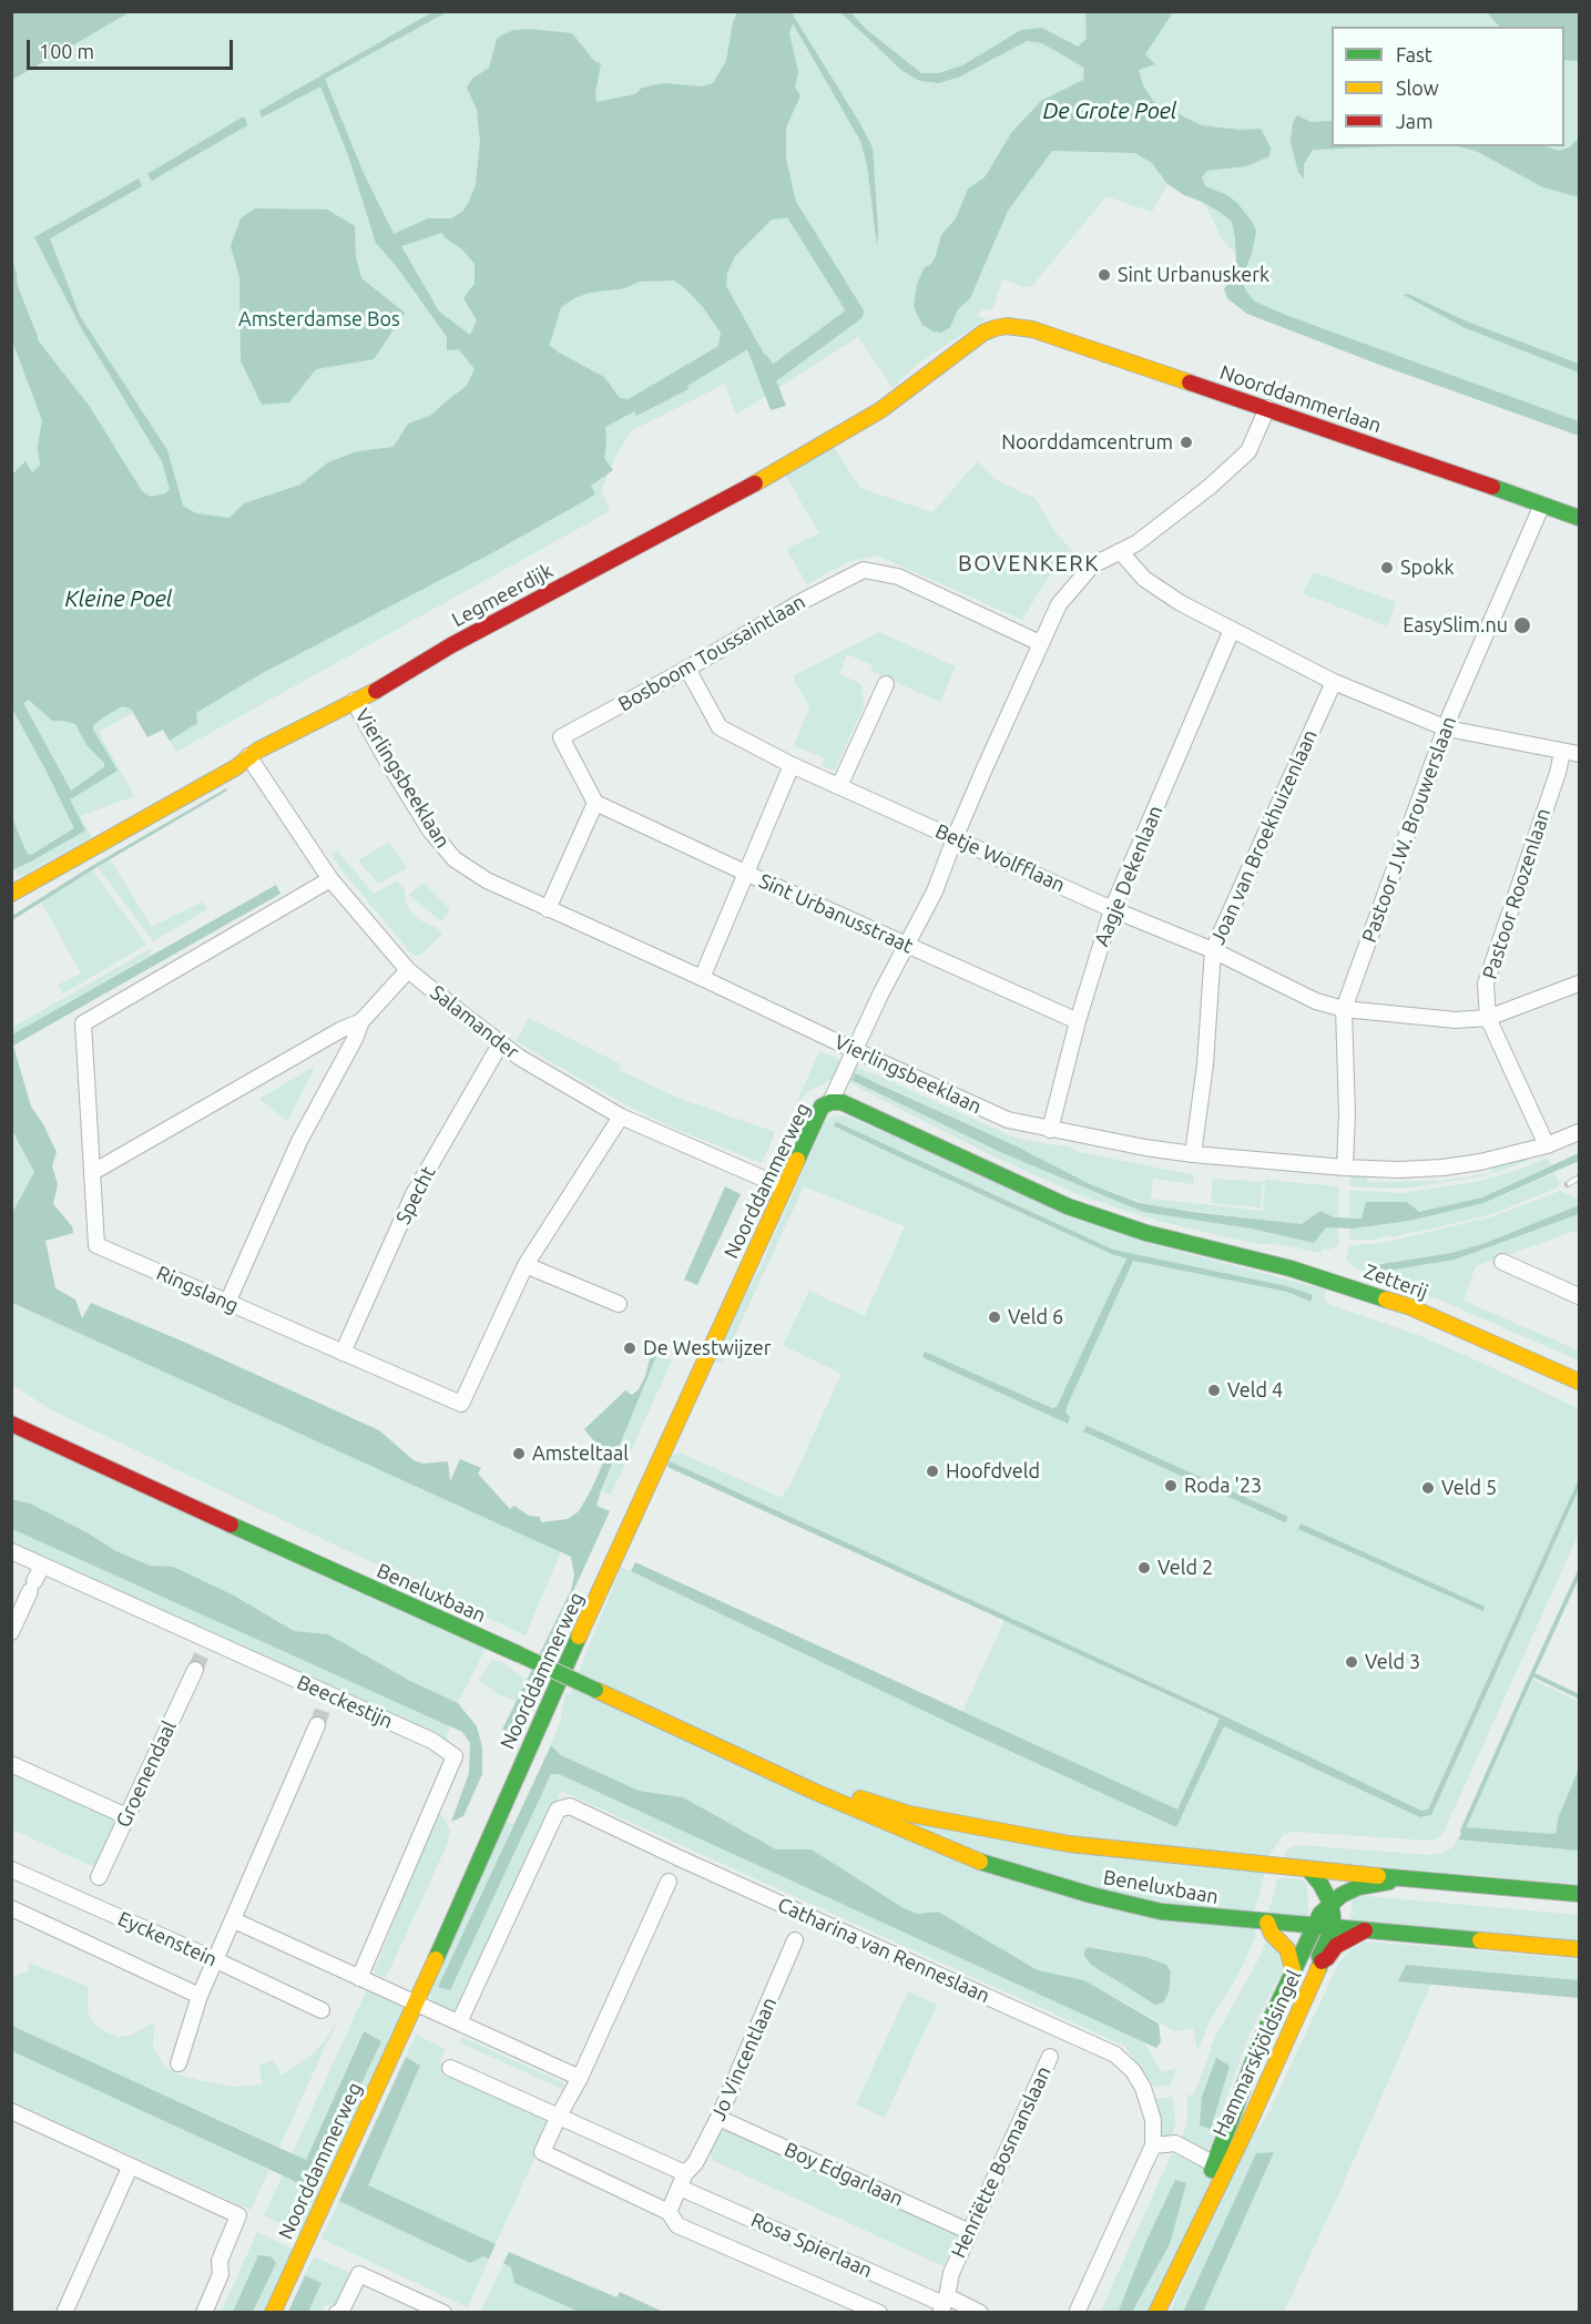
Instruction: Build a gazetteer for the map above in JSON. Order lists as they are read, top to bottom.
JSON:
{
  "streets": {
    "street": [
      "Noorddammerlaan",
      "Legmeerdijk",
      "Bosboom Toussaintlaan",
      "Vierlingsbeeklaan",
      "Pastoor J.W. Brouwerslaan",
      "Joan van Broekhuizenlaan",
      "Betje Wolfflaan",
      "Aagje Dekenlaan",
      "Pastoor Roozenlaan",
      "Sint Urbanusstraat",
      "Salamander",
      "Noorddammerweg",
      "Specht",
      "Zetterij",
      "Ringslang",
      "Beneluxbaan",
      "Beeckestijn",
      "Groenendaal",
      "Eyckenstein",
      "Catharina van Renneslaan",
      "Hammarskjöldsingel",
      "Jo Vincentlaan",
      "Henriëtte Bosmanslaan",
      "Boy Edgarlaan",
      "Rosa Spierlaan"
    ]
  },
  "crossings": [
    ["Noorddammerlaan", "Legmeerdijk"],
    ["Noorddammerlaan", "Pastoor J.W. Brouwerslaan"],
    ["Legmeerdijk", "Vierlingsbeeklaan"],
    ["Legmeerdijk", "Salamander"],
    ["Bosboom Toussaintlaan", "Betje Wolfflaan"],
    ["Bosboom Toussaintlaan", "Sint Urbanusstraat"],
    ["Vierlingsbeeklaan", "Pastoor J.W. Brouwerslaan"],
    ["Vierlingsbeeklaan", "Joan van Broekhuizenlaan"],
    ["Vierlingsbeeklaan", "Aagje Dekenlaan"],
    ["Vierlingsbeeklaan", "Pastoor Roozenlaan"],
    ["Vierlingsbeeklaan", "Noorddammerweg"],
    ["Pastoor J.W. Brouwerslaan", "Betje Wolfflaan"],
    ["Joan van Broekhuizenlaan", "Betje Wolfflaan"],
    ["Betje Wolfflaan", "Aagje Dekenlaan"],
    ["Betje Wolfflaan", "Pastoor Roozenlaan"],
    ["Betje Wolfflaan", "Noorddammerweg"],
    ["Aagje Dekenlaan", "Sint Urbanusstraat"],
    ["Sint Urbanusstraat", "Noorddammerweg"],
    ["Salamander", "Noorddammerweg"],
    ["Salamander", "Specht"],
    ["Salamander", "Ringslang"],
    ["Noorddammerweg", "Zetterij"],
    ["Specht", "Ringslang"],
    ["Beneluxbaan", "Hammarskjöldsingel"],
    ["Catharina van Renneslaan", "Jo Vincentlaan"],
    ["Catharina van Renneslaan", "Henriëtte Bosmanslaan"],
    ["Jo Vincentlaan", "Boy Edgarlaan"],
    ["Jo Vincentlaan", "Rosa Spierlaan"],
    ["Henriëtte Bosmanslaan", "Boy Edgarlaan"],
    ["Henriëtte Bosmanslaan", "Rosa Spierlaan"]
  ],
  "districts": ["BOVENKERK"],
  "water": ["De Grote Poel", "Kleine Poel"],
  "parks": ["Amsterdamse Bos"],
  "places": [
    "Sint Urbanuskerk",
    "Noorddamcentrum",
    "Spokk",
    "EasySlim.nu",
    "Veld 6",
    "De Westwijzer",
    "Veld 4",
    "Amsteltaal",
    "Hoofdveld",
    "Roda '23",
    "Veld 5",
    "Veld 2",
    "Veld 3"
  ],
  "legend": ["Fast", "Slow", "Jam"],
  "scale_bar": "100 m"
}
